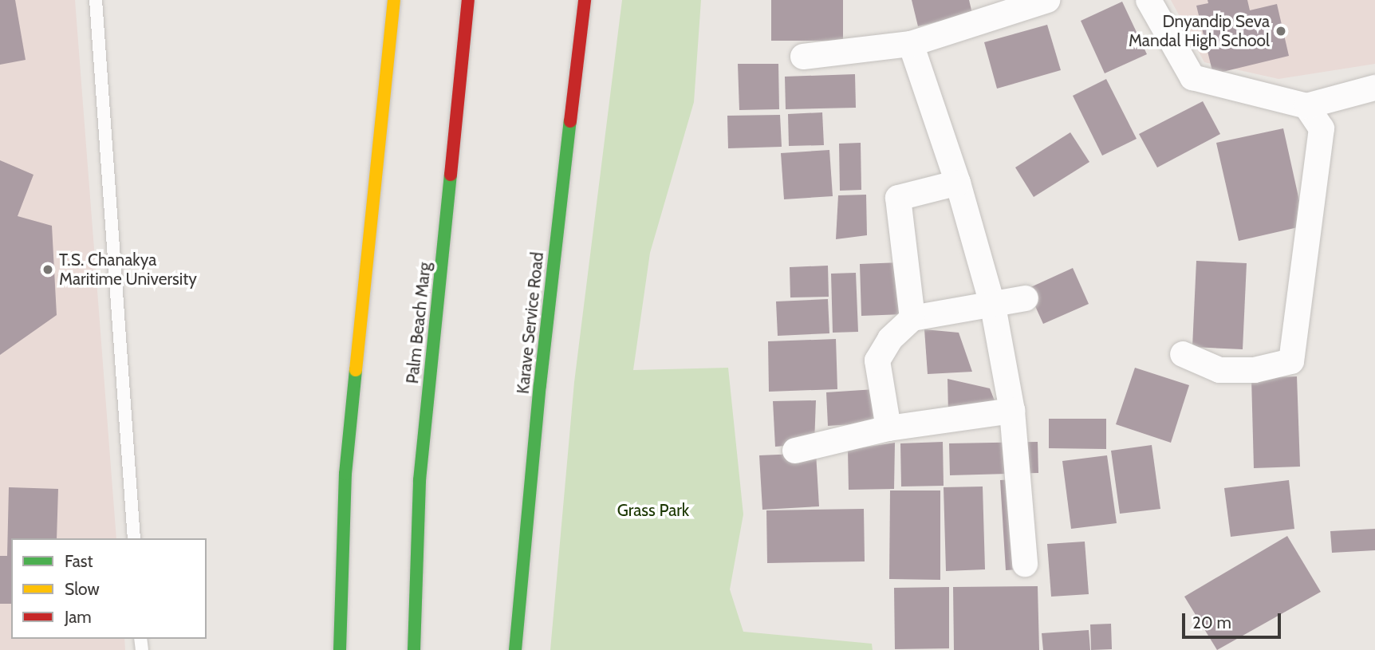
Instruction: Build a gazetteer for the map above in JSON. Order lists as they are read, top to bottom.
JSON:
{
  "streets": {
    "main road": ["Palm Beach Marg", "Karave Service Road"]
  },
  "parks": ["Grass Park"],
  "places": ["Dnyandip Seva Mandal High School", "T.S. Chanakya Maritime University"],
  "legend": ["Fast", "Slow", "Jam"],
  "scale_bar": "20 m"
}
